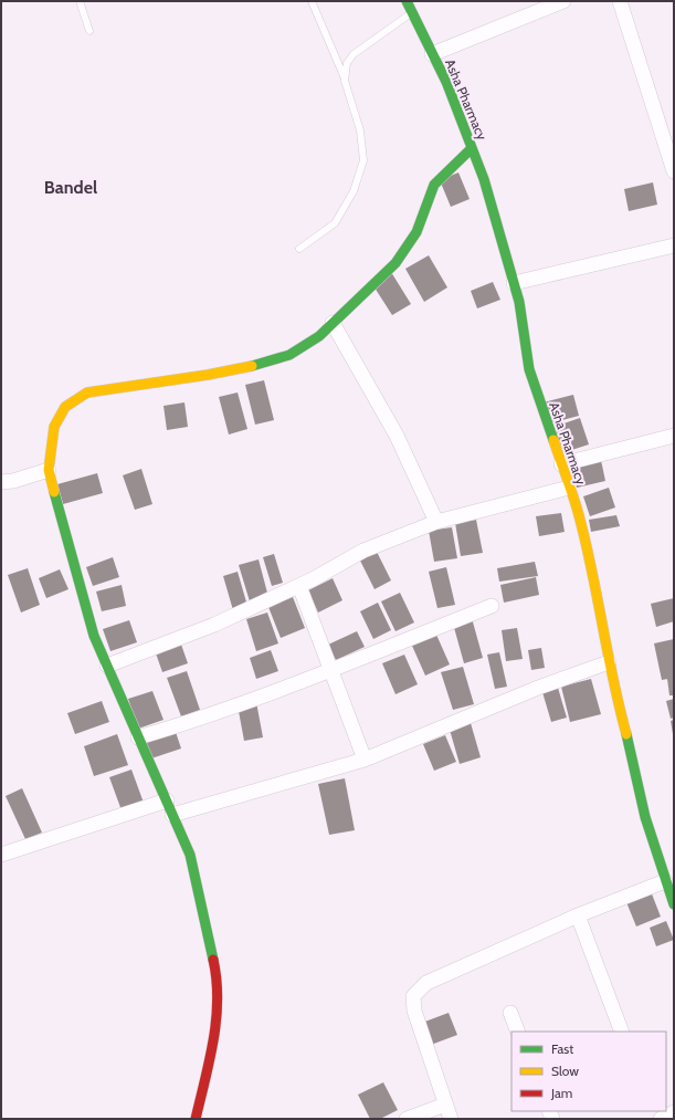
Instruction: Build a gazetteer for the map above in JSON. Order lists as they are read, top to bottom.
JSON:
{
  "streets": {
    "street": ["Asha Pharmacy"]
  },
  "districts": ["Bandel"],
  "legend": ["Fast", "Slow", "Jam"]
}
